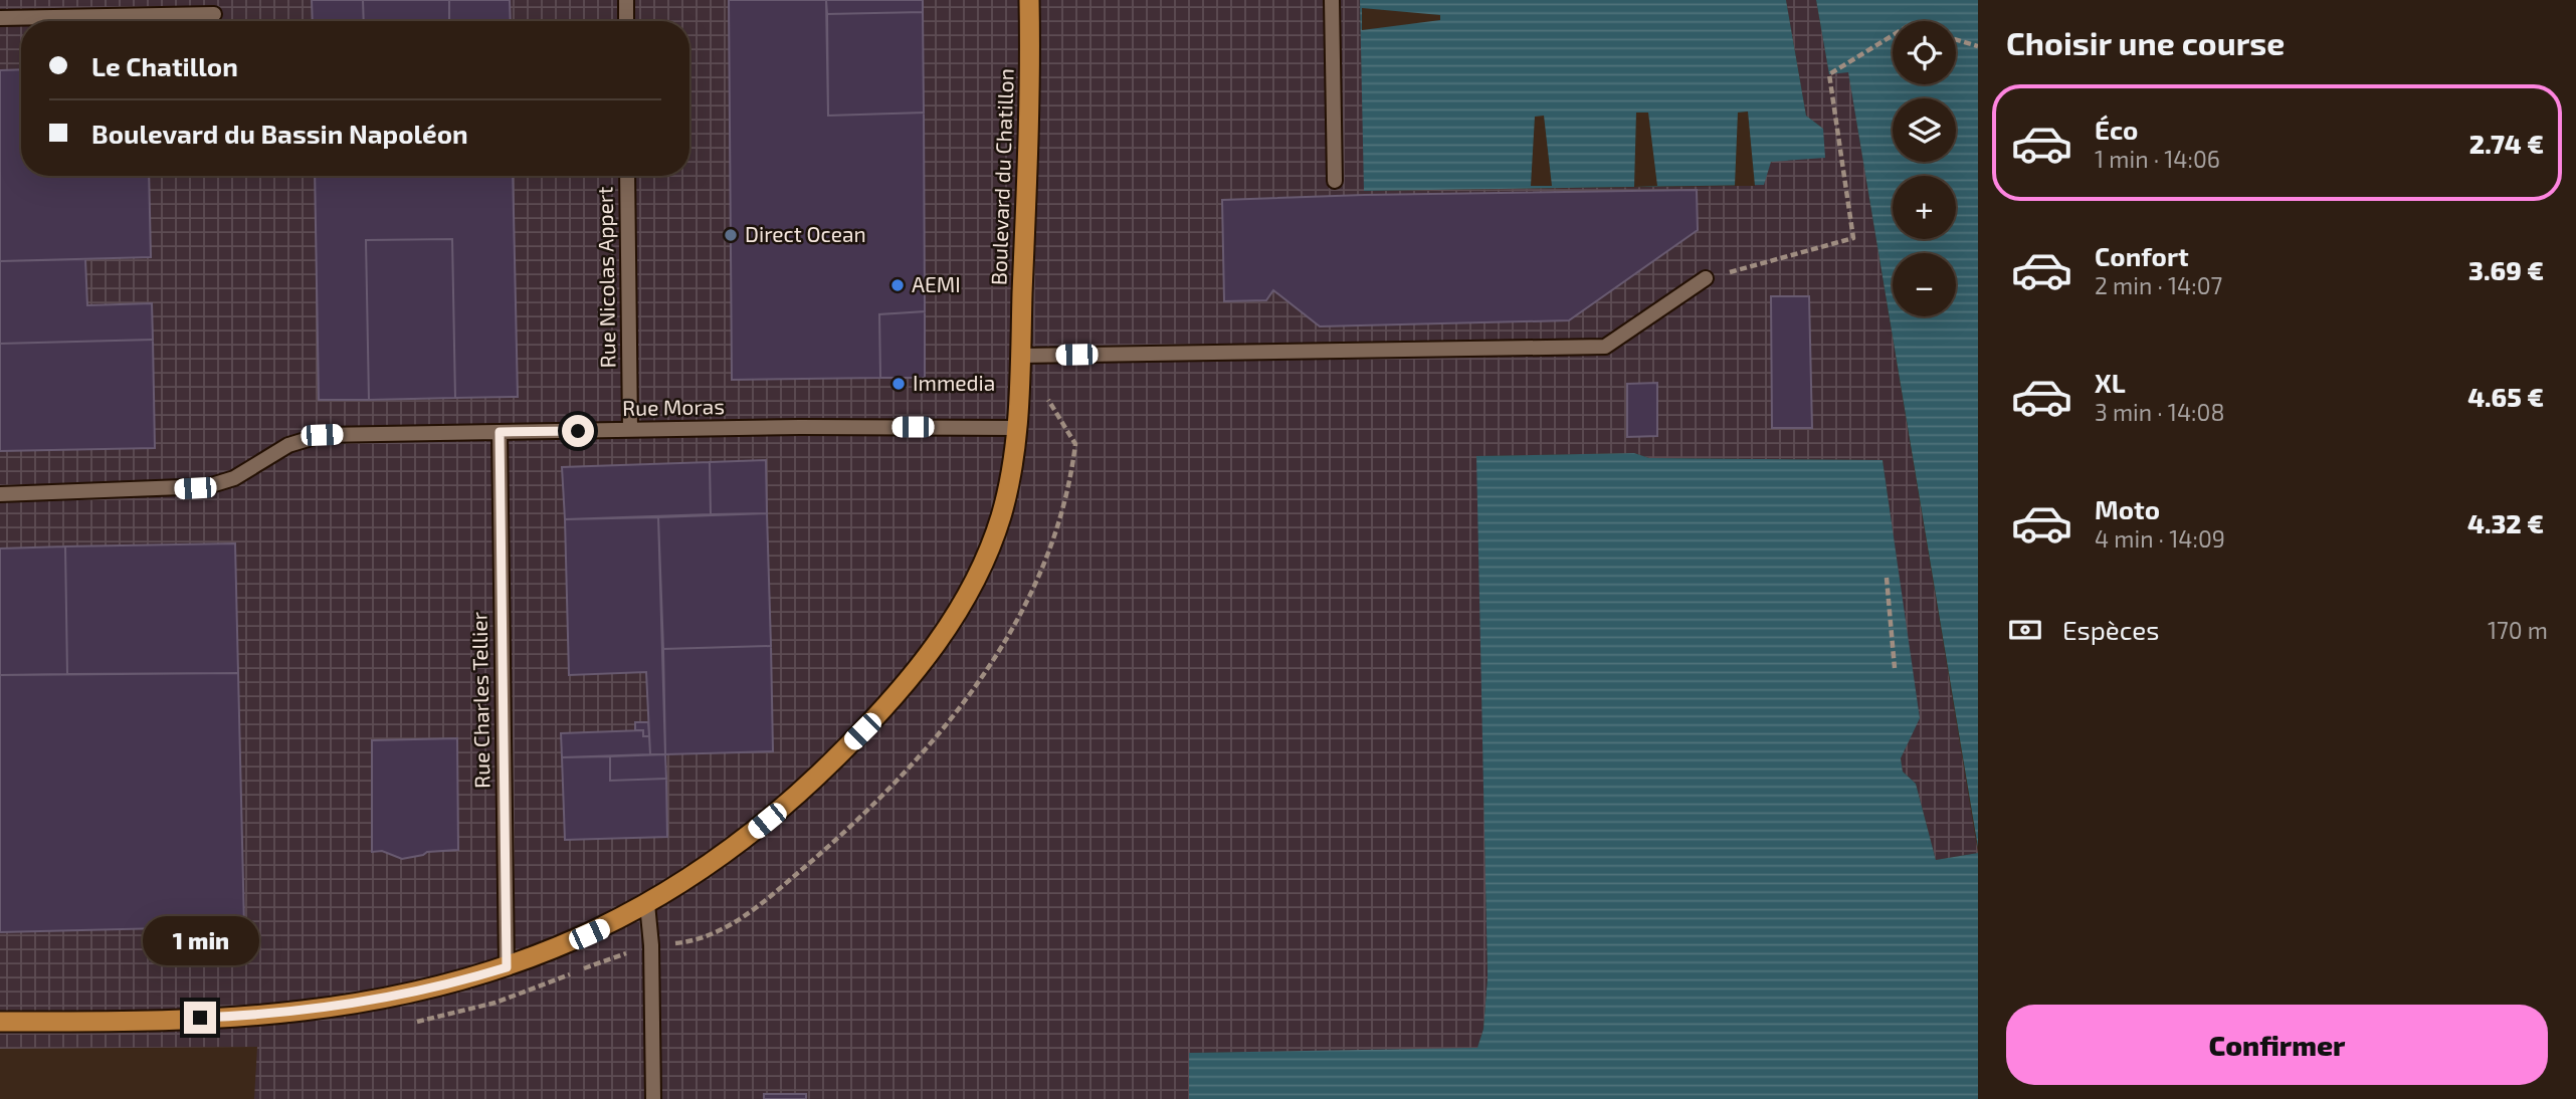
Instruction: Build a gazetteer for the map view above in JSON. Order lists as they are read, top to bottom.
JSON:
{
  "streets": {
    "main road": ["Boulevard du Chatillon"],
    "lane": ["Rue Nicolas Appert", "Rue Moras", "Rue Charles Tellier"]
  },
  "crossings": [
    ["Boulevard du Chatillon", "Rue Moras"],
    ["Boulevard du Chatillon", "Rue Charles Tellier"],
    ["Rue Nicolas Appert", "Rue Moras"],
    ["Rue Moras", "Rue Charles Tellier"]
  ],
  "places": ["Direct Ocean", "AEMI", "Immedia"],
  "page": {
    "heading": "Choisir une course",
    "map_buttons": ["+", "−"],
    "banner": ["Le Chatillon", "Boulevard du Bassin Napoléon"],
    "list": [
      {
        "name": "Éco",
        "note": "1 min · 14:06",
        "value": "2.74 €"
      },
      {
        "name": "Confort",
        "note": "2 min · 14:07",
        "value": "3.69 €"
      },
      {
        "name": "XL",
        "note": "3 min · 14:08",
        "value": "4.65 €"
      },
      {
        "name": "Moto",
        "note": "4 min · 14:09",
        "value": "4.32 €"
      }
    ],
    "pay": ["Espèces", "170 m"],
    "bubble": "1 min",
    "buttons": "Confirmer"
  }
}
